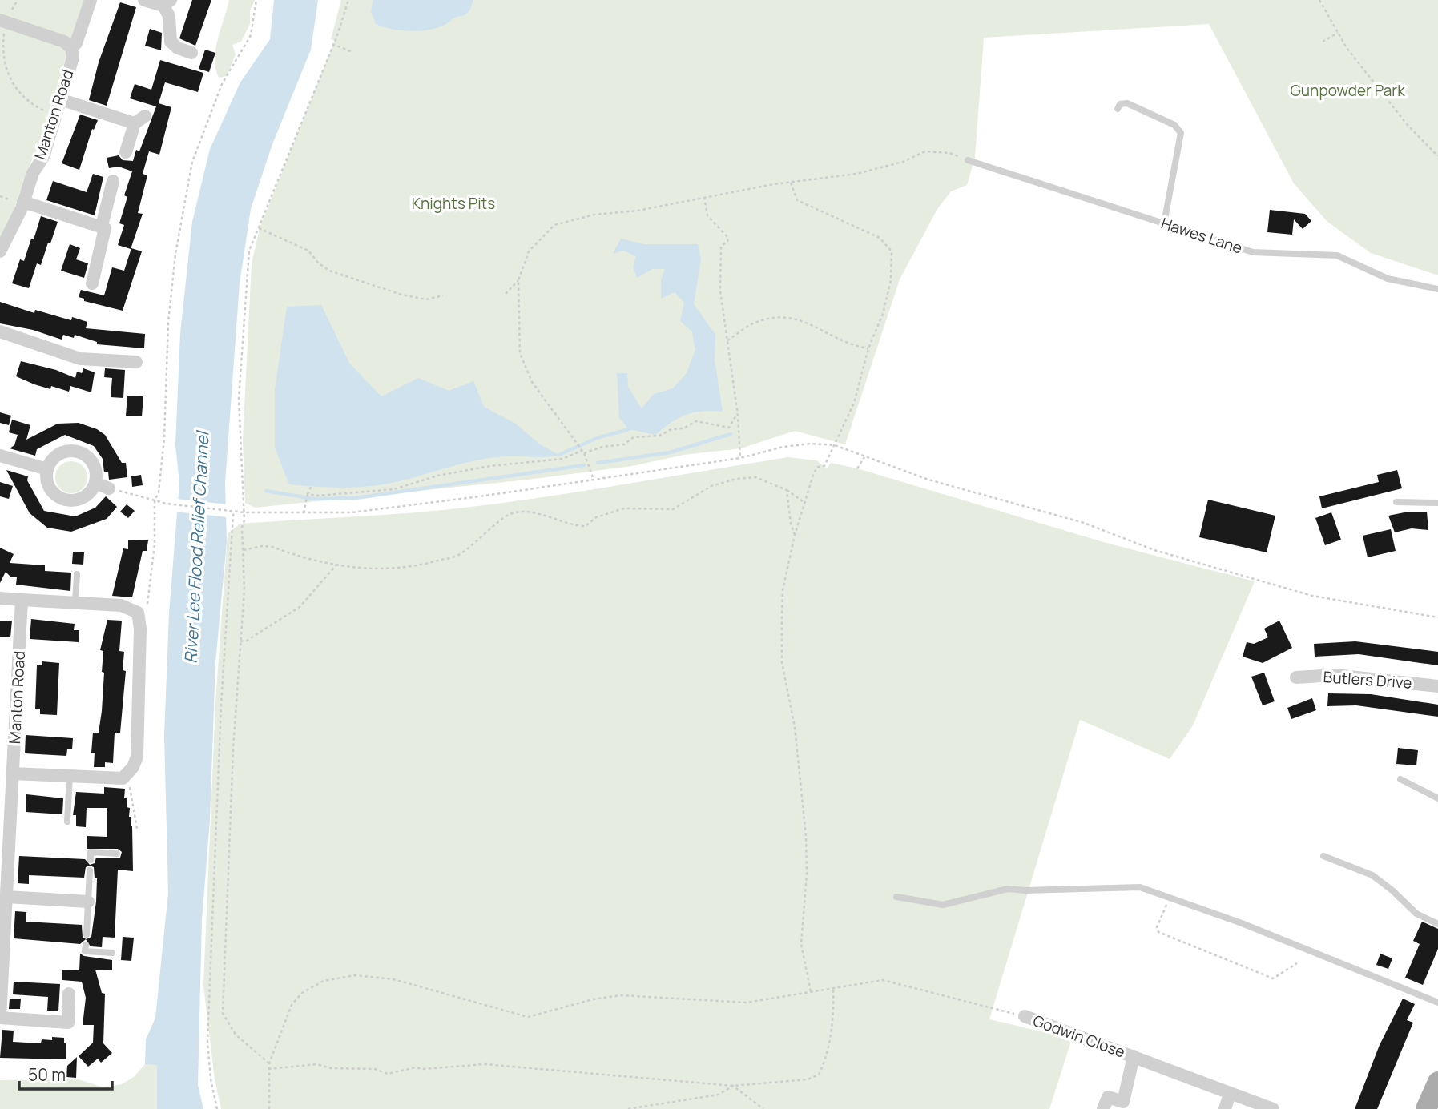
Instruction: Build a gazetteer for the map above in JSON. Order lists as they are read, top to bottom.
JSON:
{
  "streets": {
    "street": ["Manton Road", "Butlers Drive", "Godwin Close"],
    "lane": ["Hawes Lane"]
  },
  "water": ["River Lee Flood Relief Channel"],
  "parks": ["Gunpowder Park", "Knights Pits"],
  "scale_bar": "50 m"
}
